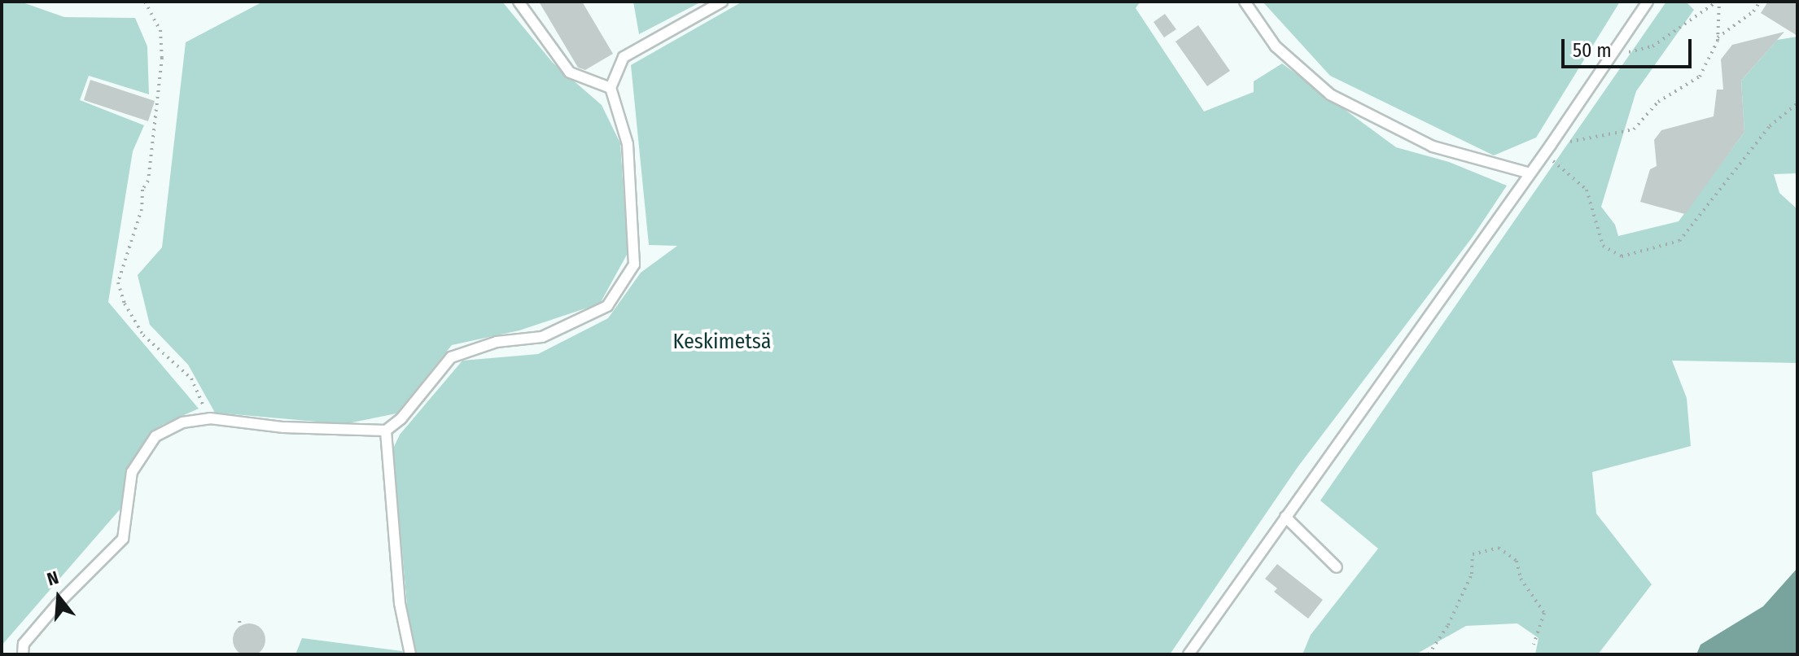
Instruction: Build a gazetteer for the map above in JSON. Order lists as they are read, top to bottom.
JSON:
{
  "parks": ["Keskimetsä"],
  "scale_bar": "50 m",
  "north": "top"
}
